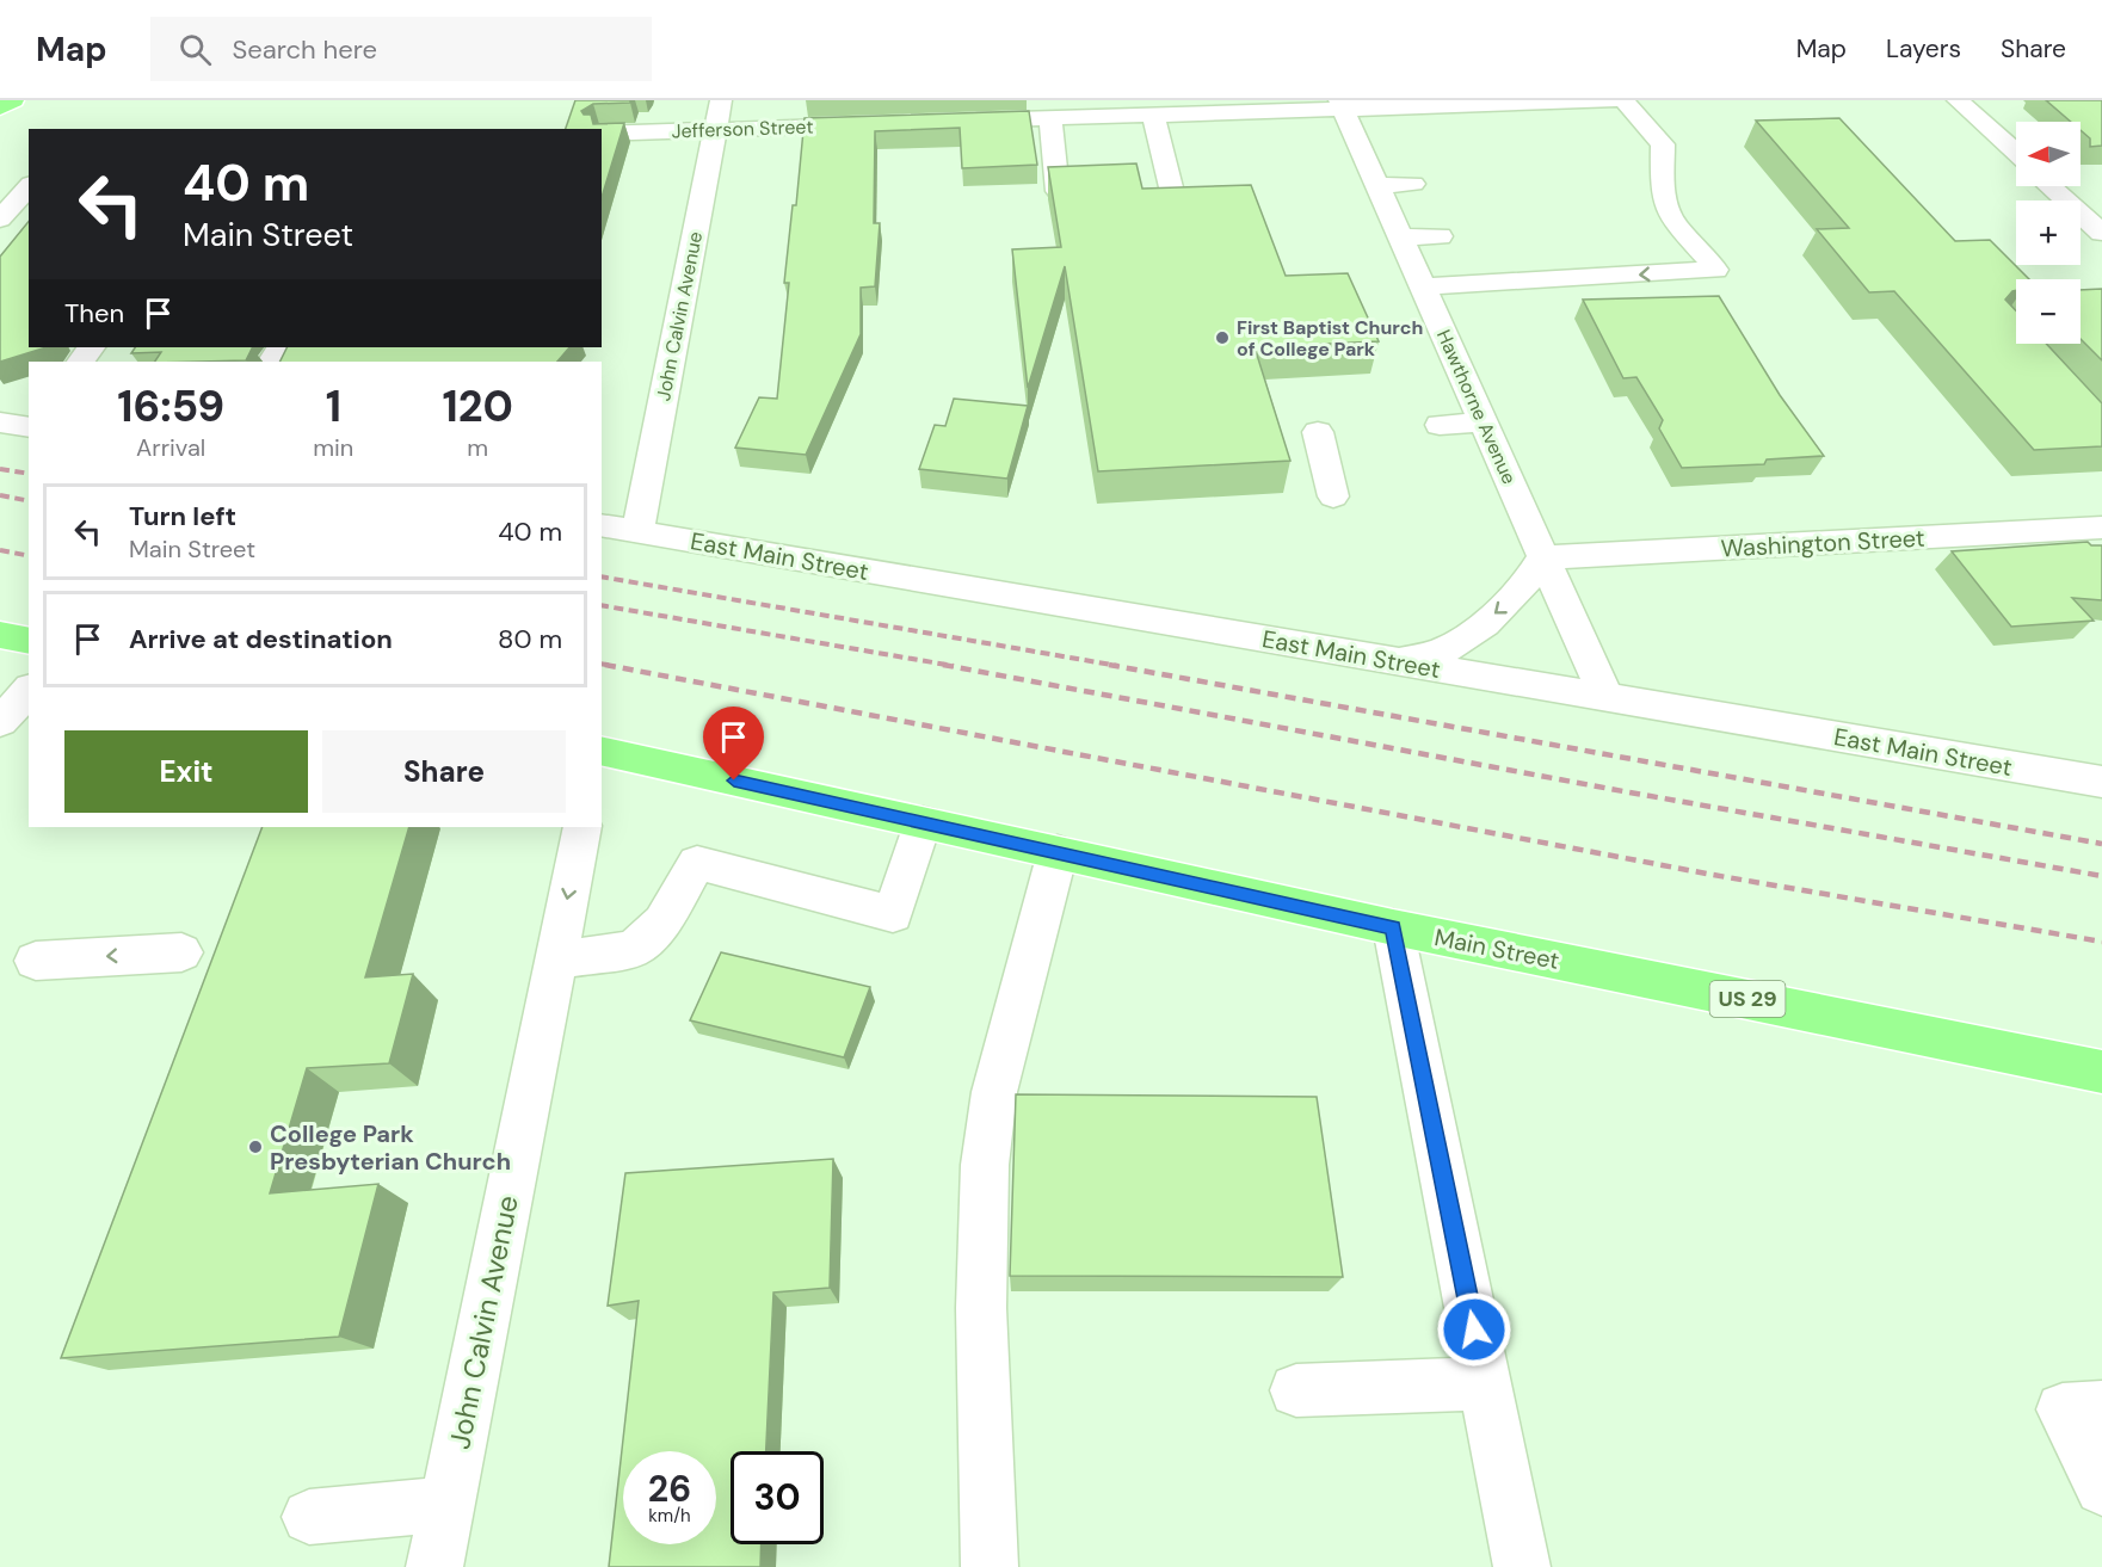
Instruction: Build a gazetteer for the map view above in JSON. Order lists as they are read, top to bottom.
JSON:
{
  "streets": {
    "main road": ["Main Street", "US 29"],
    "street": [
      "Jefferson Street",
      "John Calvin Avenue",
      "Hawthorne Avenue",
      "Washington Street",
      "East Main Street"
    ]
  },
  "crossings": [
    ["Jefferson Street", "John Calvin Avenue"],
    ["John Calvin Avenue", "East Main Street"],
    ["Hawthorne Avenue", "Washington Street"],
    ["Hawthorne Avenue", "East Main Street"]
  ],
  "places": ["First Baptist Church of College Park", "College Park Presbyterian Church"],
  "north": "left",
  "page": {
    "header": "Map",
    "search": "Search here",
    "nav": ["Map", "Layers", "Share"],
    "map_buttons": ["+", "−"],
    "turn": ["40 m", "Main Street"],
    "then": "Then",
    "eta": [
      "16:59",
      "Arrival",
      "1",
      "min",
      "120",
      "m"
    ],
    "list": [
      {
        "name": "Turn left",
        "note": "Main Street",
        "value": "40 m"
      },
      {
        "name": "Arrive at destination",
        "value": "80 m"
      }
    ],
    "buttons": ["Exit", "Share"],
    "speed": "26 km/h",
    "limit": "30"
  }
}
